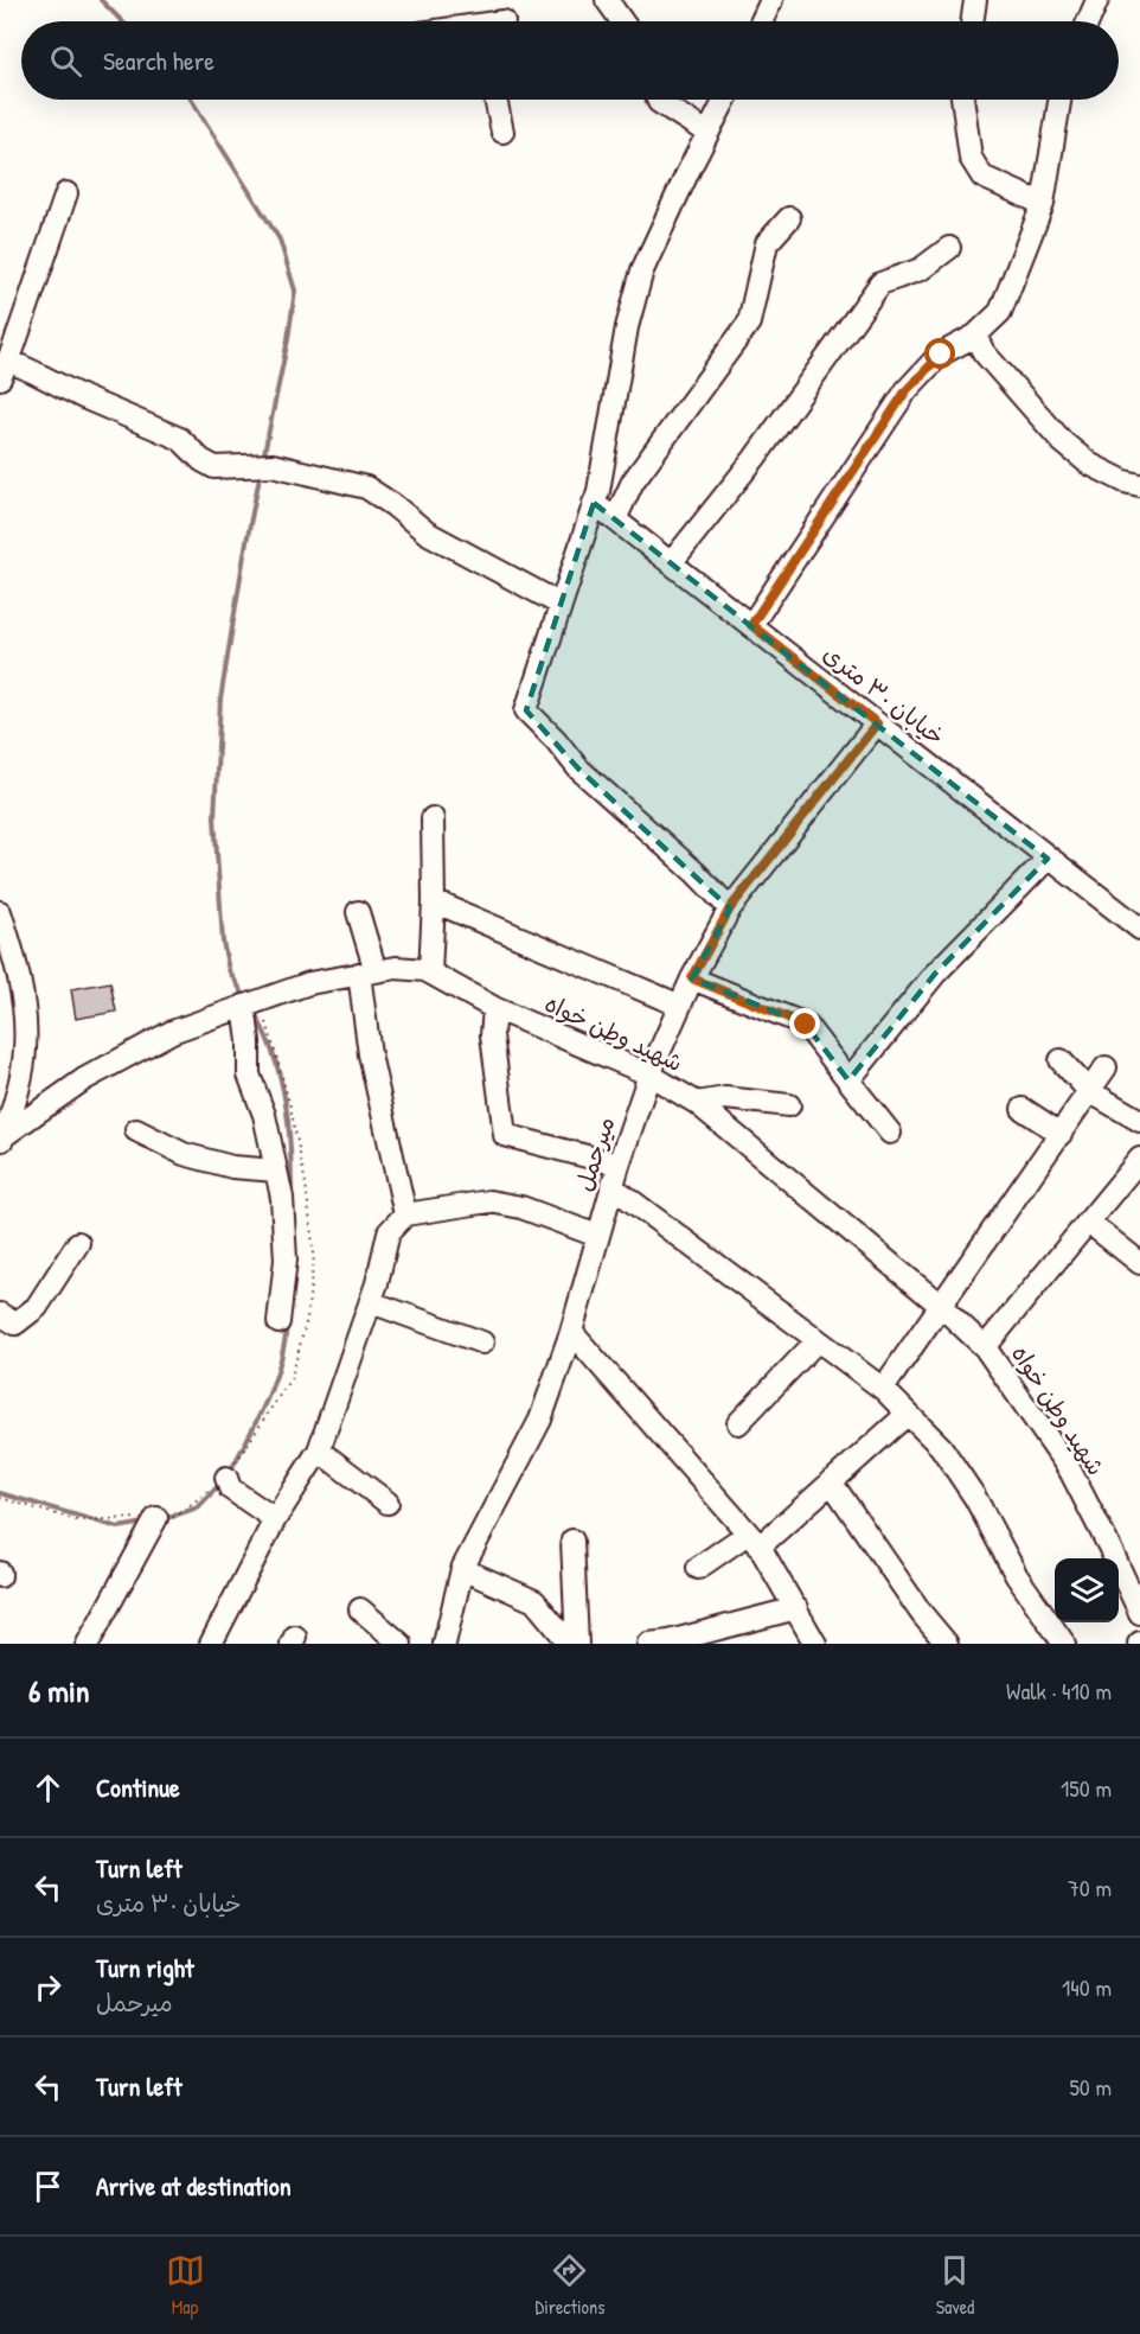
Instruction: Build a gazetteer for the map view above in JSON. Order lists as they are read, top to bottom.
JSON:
{
  "streets": {
    "street": ["خیابان ۳۰ متری", "شهید وطن خواه", "میرحمل"]
  },
  "crossings": [
    ["خیابان ۳۰ متری", "میرحمل"],
    ["شهید وطن خواه", "میرحمل"]
  ],
  "page": {
    "search": "Search here",
    "heading": ["6 min", "Walk · 410 m"],
    "list": [
      ["Continue", "150 m"],
      ["Turn left", "خیابان ۳۰ متری", "70 m"],
      ["Turn right", "میرحمل", "140 m"],
      ["Turn left", "50 m"],
      "Arrive at destination"
    ],
    "nav": ["Map", "Directions", "Saved"]
  }
}
